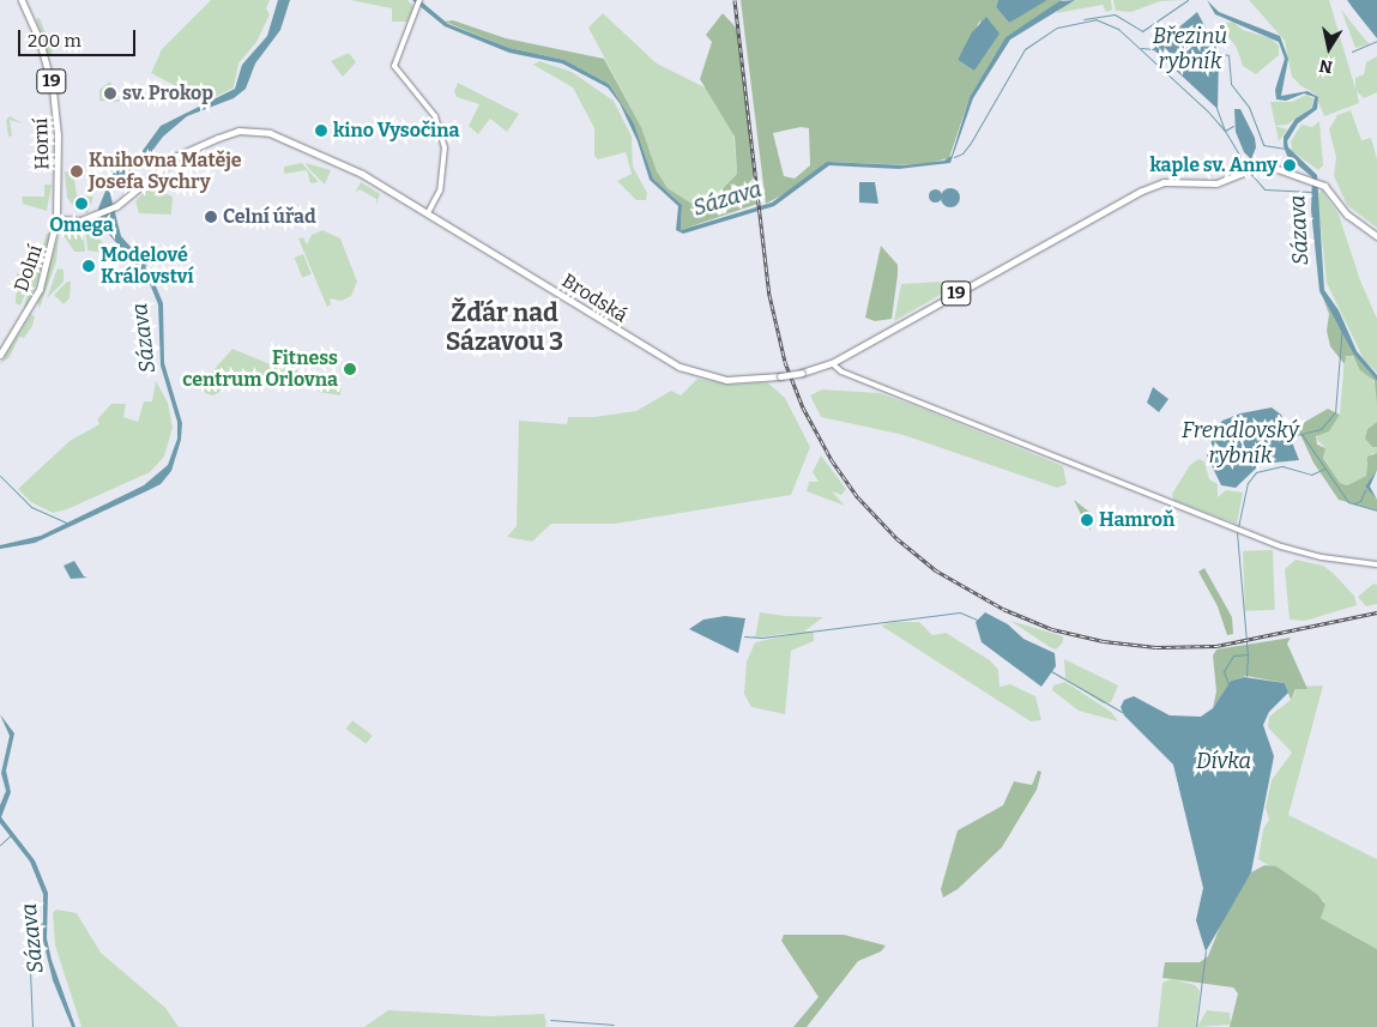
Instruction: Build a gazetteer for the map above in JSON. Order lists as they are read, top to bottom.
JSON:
{
  "streets": {
    "main road": [
      "19",
      "Horní",
      "Dolní",
      "Brodská"
    ]
  },
  "crossings": [
    ["19", "Brodská"],
    ["Horní", "Dolní"],
    ["Horní", "Brodská"],
    ["Dolní", "Brodská"]
  ],
  "districts": ["Žďár nad Sázavou 3"],
  "water": [
    "Březinů rybník",
    "Sázava",
    "Frendlovský rybník",
    "Dívka"
  ],
  "places": [
    "sv. Prokop",
    "kino Vysočina",
    "kaple sv. Anny",
    "Knihovna Matěje Josefa Sychry",
    "Omega",
    "Celní úřad",
    "Modelové Království",
    "Fitness centrum Orlovna",
    "Hamroň"
  ],
  "scale_bar": "200 m",
  "north": "bottom"
}
